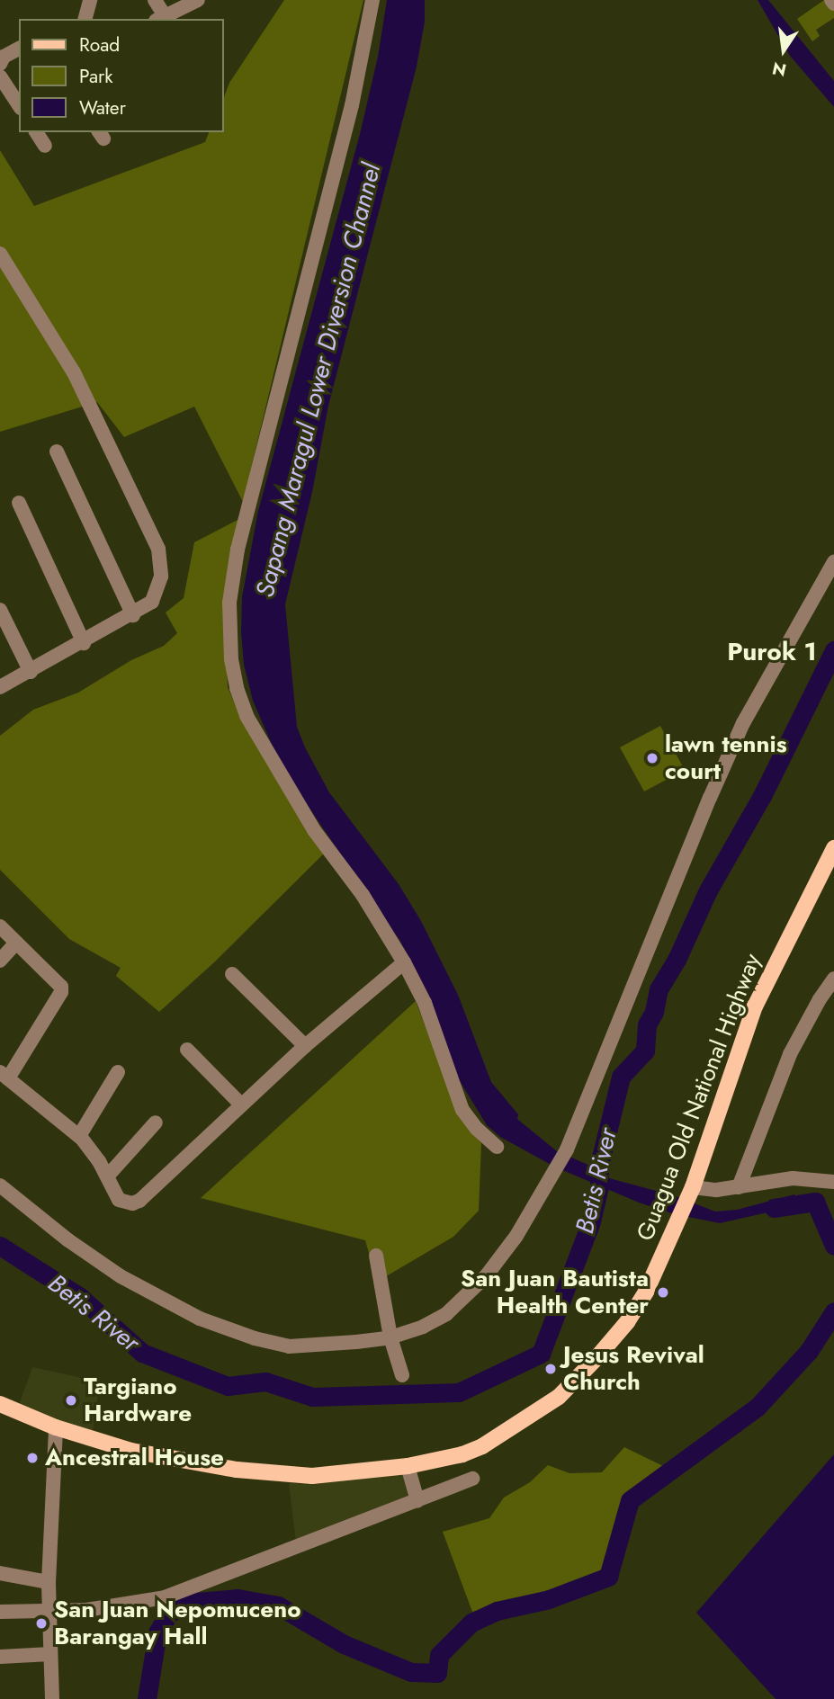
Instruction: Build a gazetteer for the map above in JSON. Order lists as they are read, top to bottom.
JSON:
{
  "streets": {
    "main road": ["Guagua Old National Highway"]
  },
  "districts": ["Purok 1"],
  "water": ["Sapang Maragul Lower Diversion Channel", "Betis River"],
  "places": [
    "lawn tennis court",
    "San Juan Bautista Health Center",
    "Jesus Revival Church",
    "Targiano Hardware",
    "Ancestral House",
    "San Juan Nepomuceno Barangay Hall"
  ],
  "legend": ["Road", "Park", "Water"],
  "north": "bottom"
}
